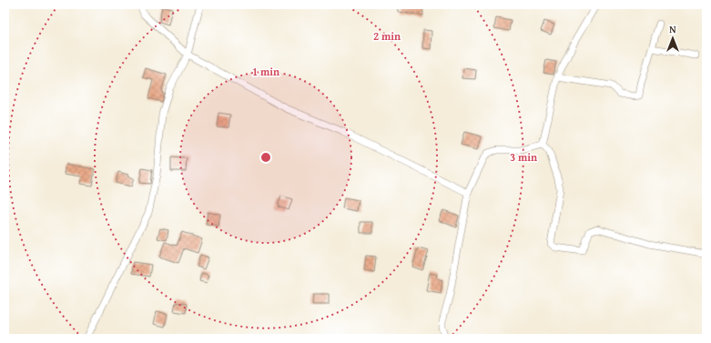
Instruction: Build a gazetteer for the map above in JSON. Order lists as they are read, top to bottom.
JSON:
{
  "north": "top",
  "rings": ["2 min", "1 min", "3 min"]
}
